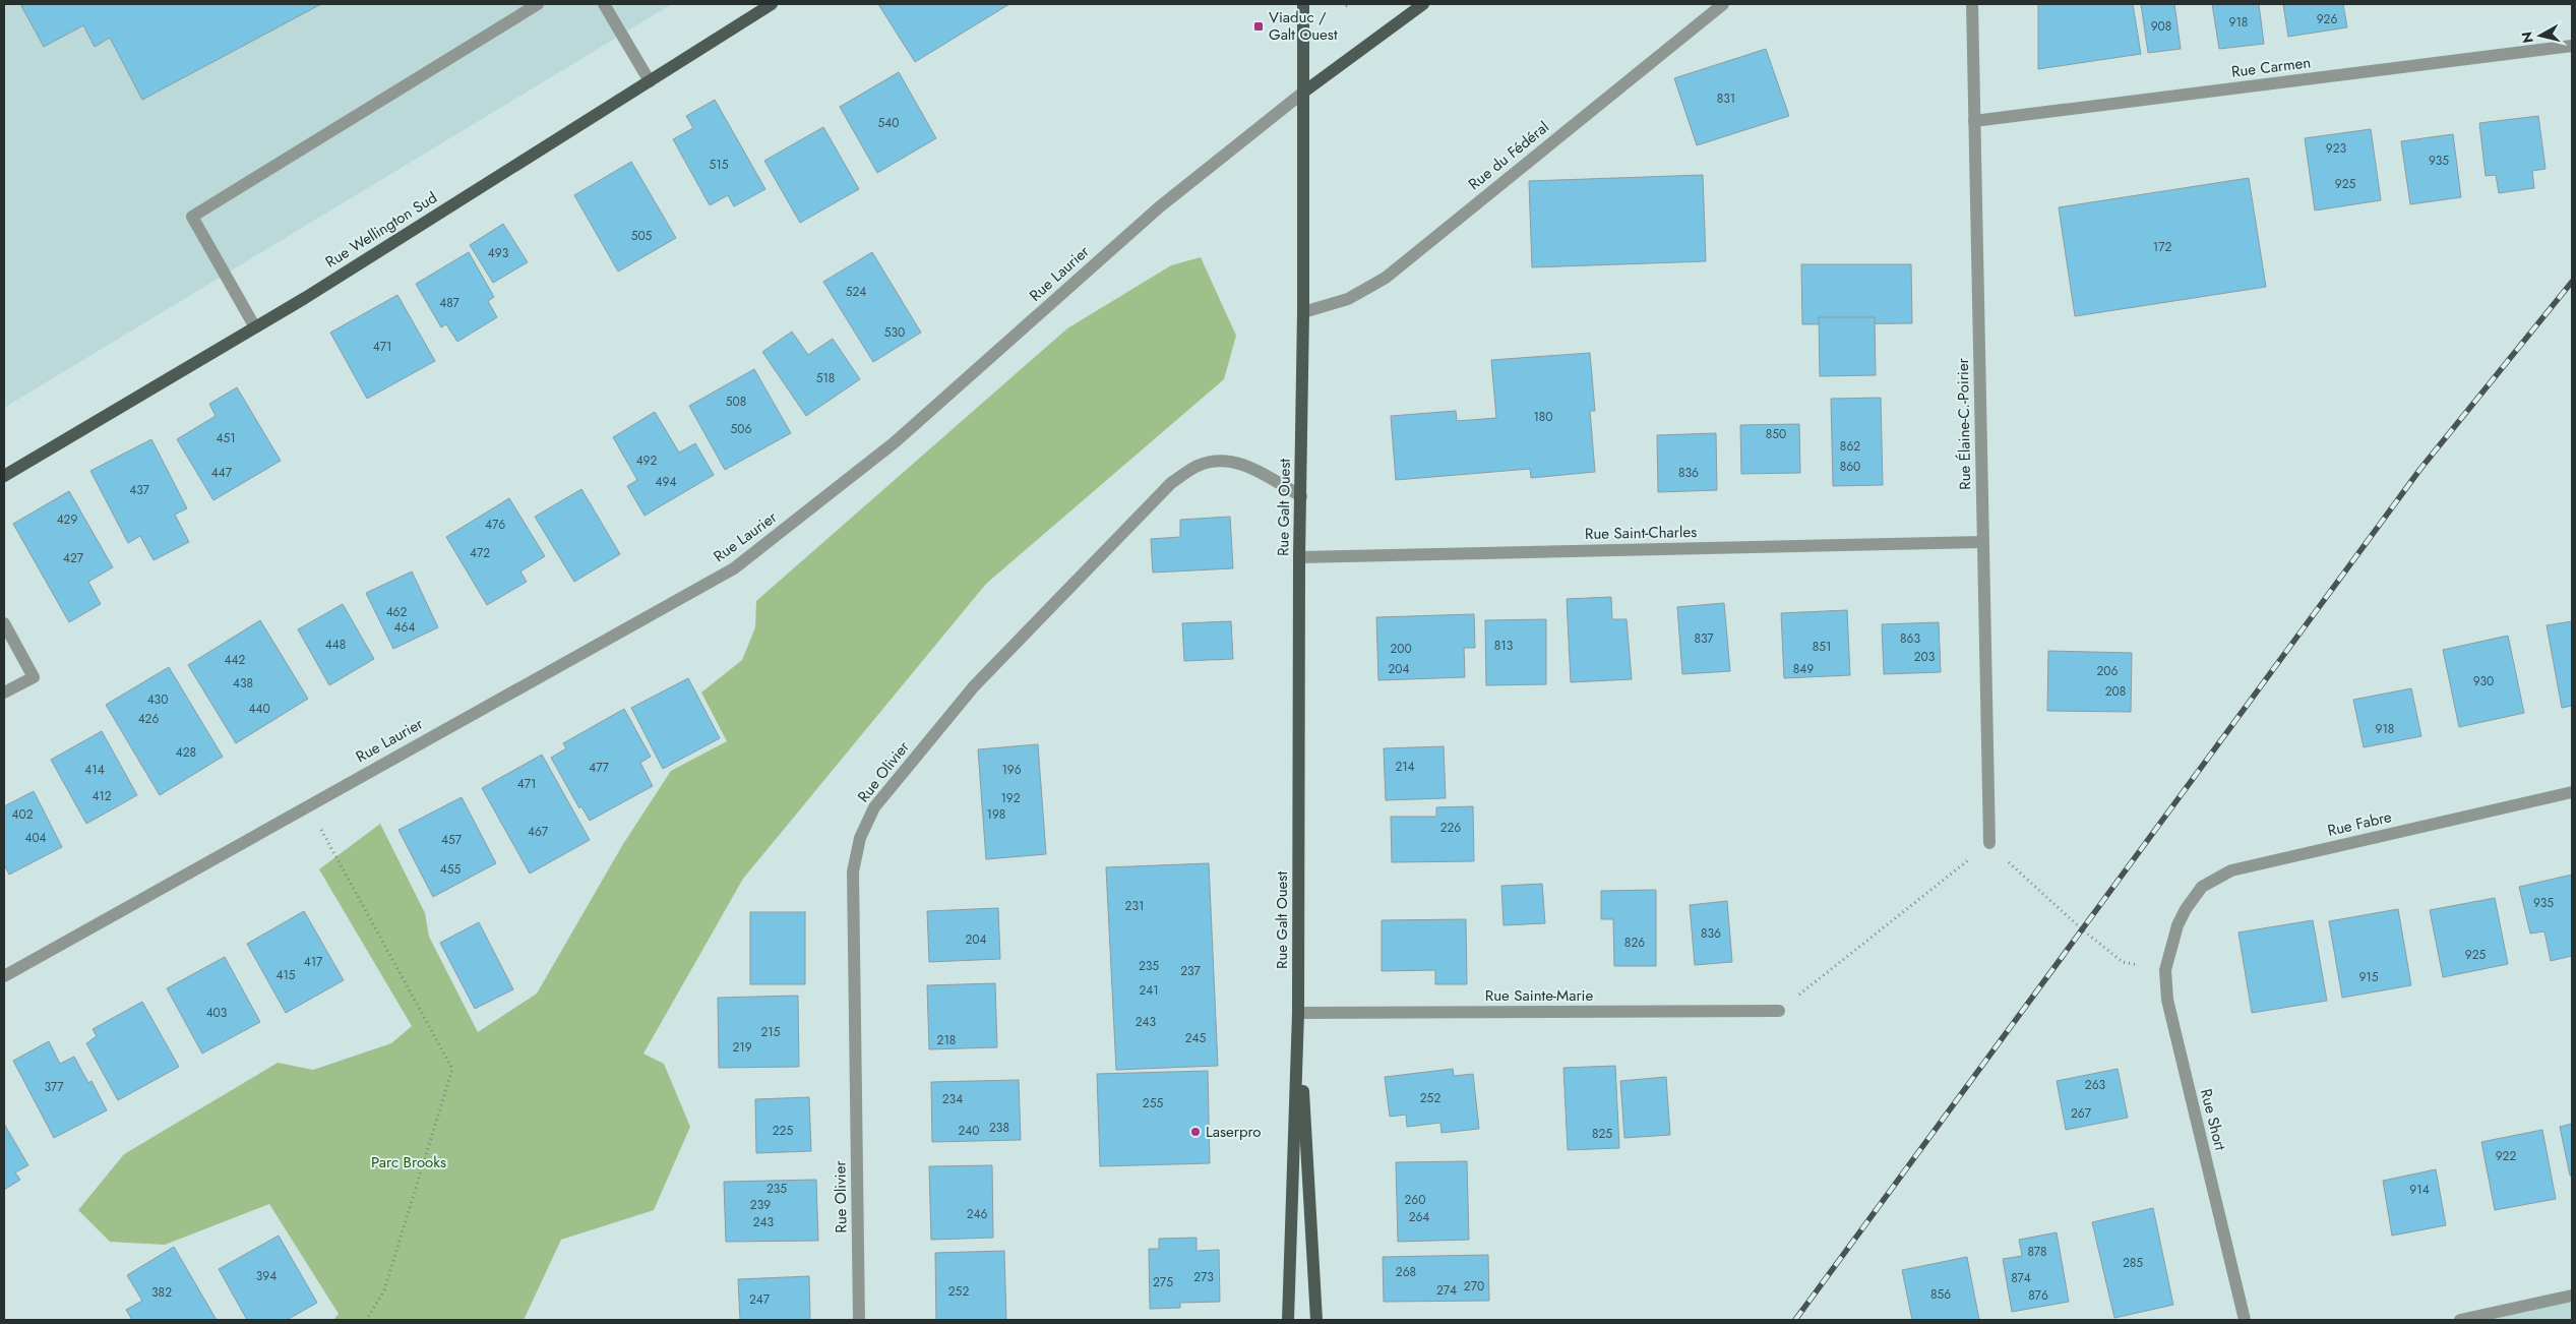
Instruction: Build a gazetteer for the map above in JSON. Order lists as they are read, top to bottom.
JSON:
{
  "streets": {
    "main road": ["Rue Wellington Sud", "Rue Laurier", "Rue Galt Ouest"],
    "street": [
      "Rue Carmen",
      "Rue du Fédéral",
      "Rue Élaine-C.-Poirier",
      "Rue Saint-Charles",
      "Rue Olivier",
      "Rue Fabre",
      "Rue Sainte-Marie",
      "Rue Short"
    ]
  },
  "crossings": [
    ["Rue Carmen", "Rue Élaine-C.-Poirier"],
    ["Rue du Fédéral", "Rue Galt Ouest"],
    ["Rue Laurier", "Rue Galt Ouest"],
    ["Rue Élaine-C.-Poirier", "Rue Saint-Charles"],
    ["Rue Galt Ouest", "Rue Saint-Charles"],
    ["Rue Galt Ouest", "Rue Olivier"],
    ["Rue Galt Ouest", "Rue Sainte-Marie"],
    ["Rue Fabre", "Rue Short"]
  ],
  "parks": ["Parc Brooks"],
  "places": {
    "transit": ["Viaduc / Galt Ouest"],
    "other": ["Laserpro"]
  },
  "house_numbers": [
    "926",
    "918",
    "908",
    "831",
    "540",
    "923",
    "935",
    "515",
    "925",
    "505",
    "172",
    "493",
    "524",
    "487",
    "530",
    "471",
    "518",
    "508",
    "180",
    "506",
    "850",
    "451",
    "862",
    "492",
    "860",
    "447",
    "836",
    "494",
    "437",
    "429",
    "476",
    "472",
    "427",
    "462",
    "464",
    "837",
    "863",
    "448",
    "813",
    "851",
    "200",
    "203",
    "442",
    "204",
    "849",
    "206",
    "930",
    "438",
    "208",
    "430",
    "440",
    "426",
    "918",
    "428",
    "214",
    "477",
    "414",
    "196",
    "471",
    "412",
    "192",
    "402",
    "198",
    "226",
    "467",
    "404",
    "457",
    "455",
    "935",
    "231",
    "836",
    "204",
    "826",
    "925",
    "417",
    "235",
    "237",
    "415",
    "915",
    "241",
    "403",
    "243",
    "215",
    "245",
    "218",
    "219",
    "263",
    "377",
    "252",
    "234",
    "255",
    "267",
    "238",
    "225",
    "240",
    "825",
    "922",
    "235",
    "914",
    "260",
    "239",
    "246",
    "264",
    "243",
    "878",
    "285",
    "268",
    "394",
    "273",
    "874",
    "275",
    "270",
    "274",
    "252",
    "382",
    "856",
    "876",
    "247"
  ],
  "north": "left"
}
